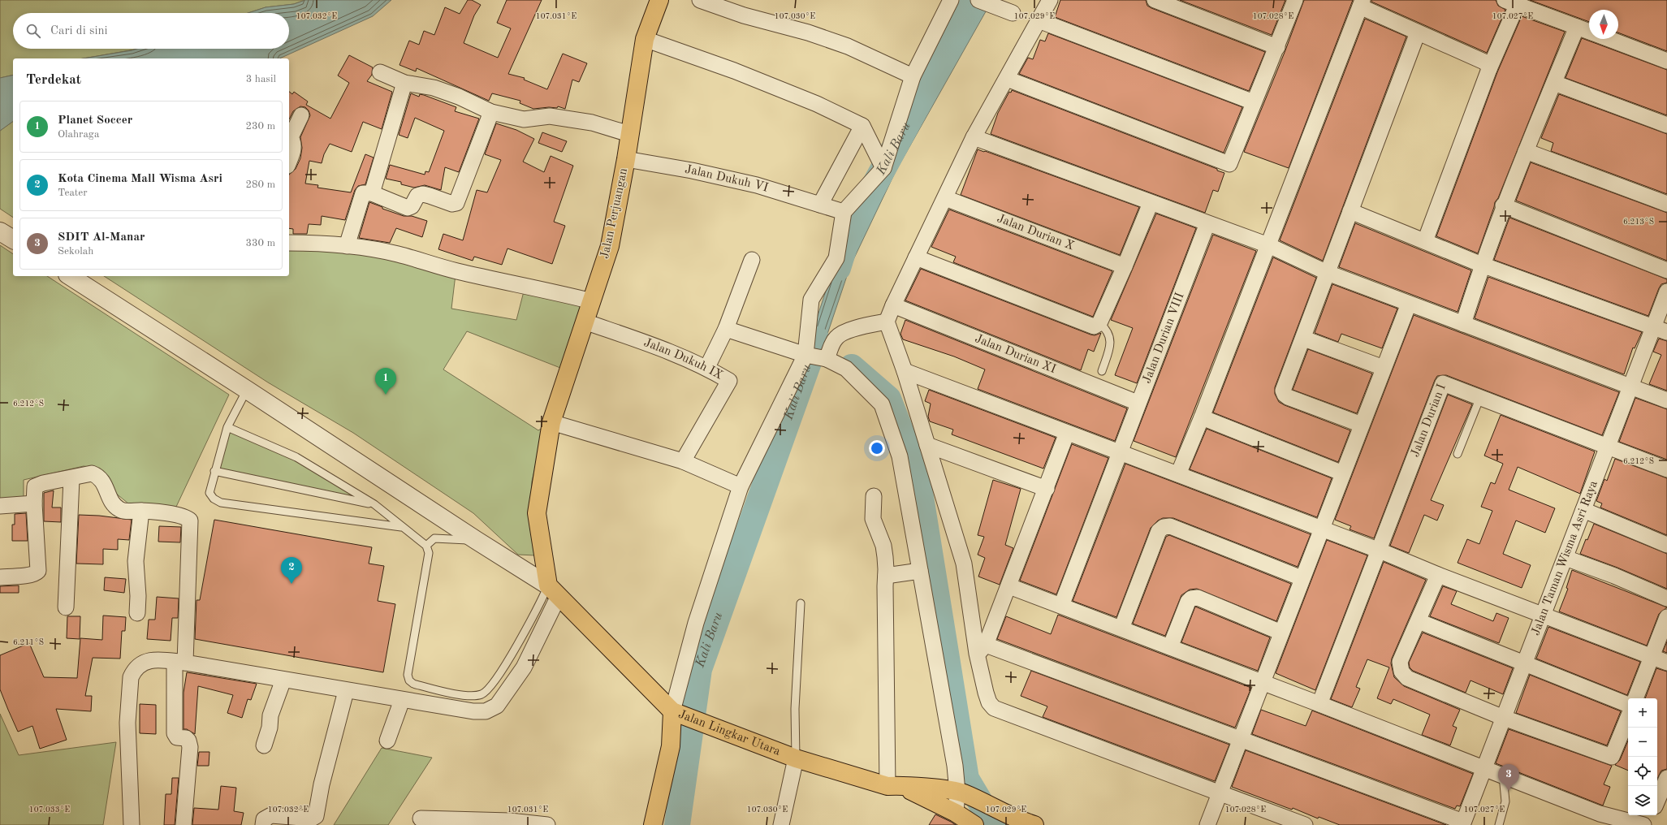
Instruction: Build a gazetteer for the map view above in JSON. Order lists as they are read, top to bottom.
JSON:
{
  "streets": {
    "main road": ["Jalan Perjuangan", "Jalan Lingkar Utara"],
    "street": [
      "Jalan Dukuh VI",
      "Jalan Durian X",
      "Jalan Durian VIII",
      "Jalan Durian XI",
      "Jalan Dukuh IX",
      "Jalan Durian I",
      "Jalan Taman Wisma Asri Raya"
    ]
  },
  "crossings": [
    ["Jalan Dukuh VI", "Jalan Perjuangan"],
    ["Jalan Perjuangan", "Jalan Dukuh IX"],
    ["Jalan Perjuangan", "Jalan Lingkar Utara"],
    ["Jalan Durian VIII", "Jalan Durian XI"],
    ["Jalan Durian I", "Jalan Taman Wisma Asri Raya"]
  ],
  "water": ["Kali Baru"],
  "north": "bottom",
  "page": {
    "search": "Cari di sini",
    "heading": ["Terdekat", "3 hasil"],
    "list": [
      {
        "mark": "1",
        "name": "Planet Soccer",
        "note": "Olahraga",
        "value": "230 m"
      },
      {
        "mark": "2",
        "name": "Kota Cinema Mall Wisma Asri",
        "note": "Teater",
        "value": "280 m"
      },
      {
        "mark": "3",
        "name": "SDIT Al-Manar",
        "note": "Sekolah",
        "value": "330 m"
      }
    ],
    "pins": ["1", "2", "3"],
    "map_buttons": ["+", "−"]
  },
  "coordinates": [
    "107.032°E",
    "107.031°E",
    "107.030°E",
    "107.029°E",
    "107.028°E",
    "107.027°E",
    "6.213°S",
    "6.212°S",
    "6.211°S",
    "107.033°E"
  ]
}
